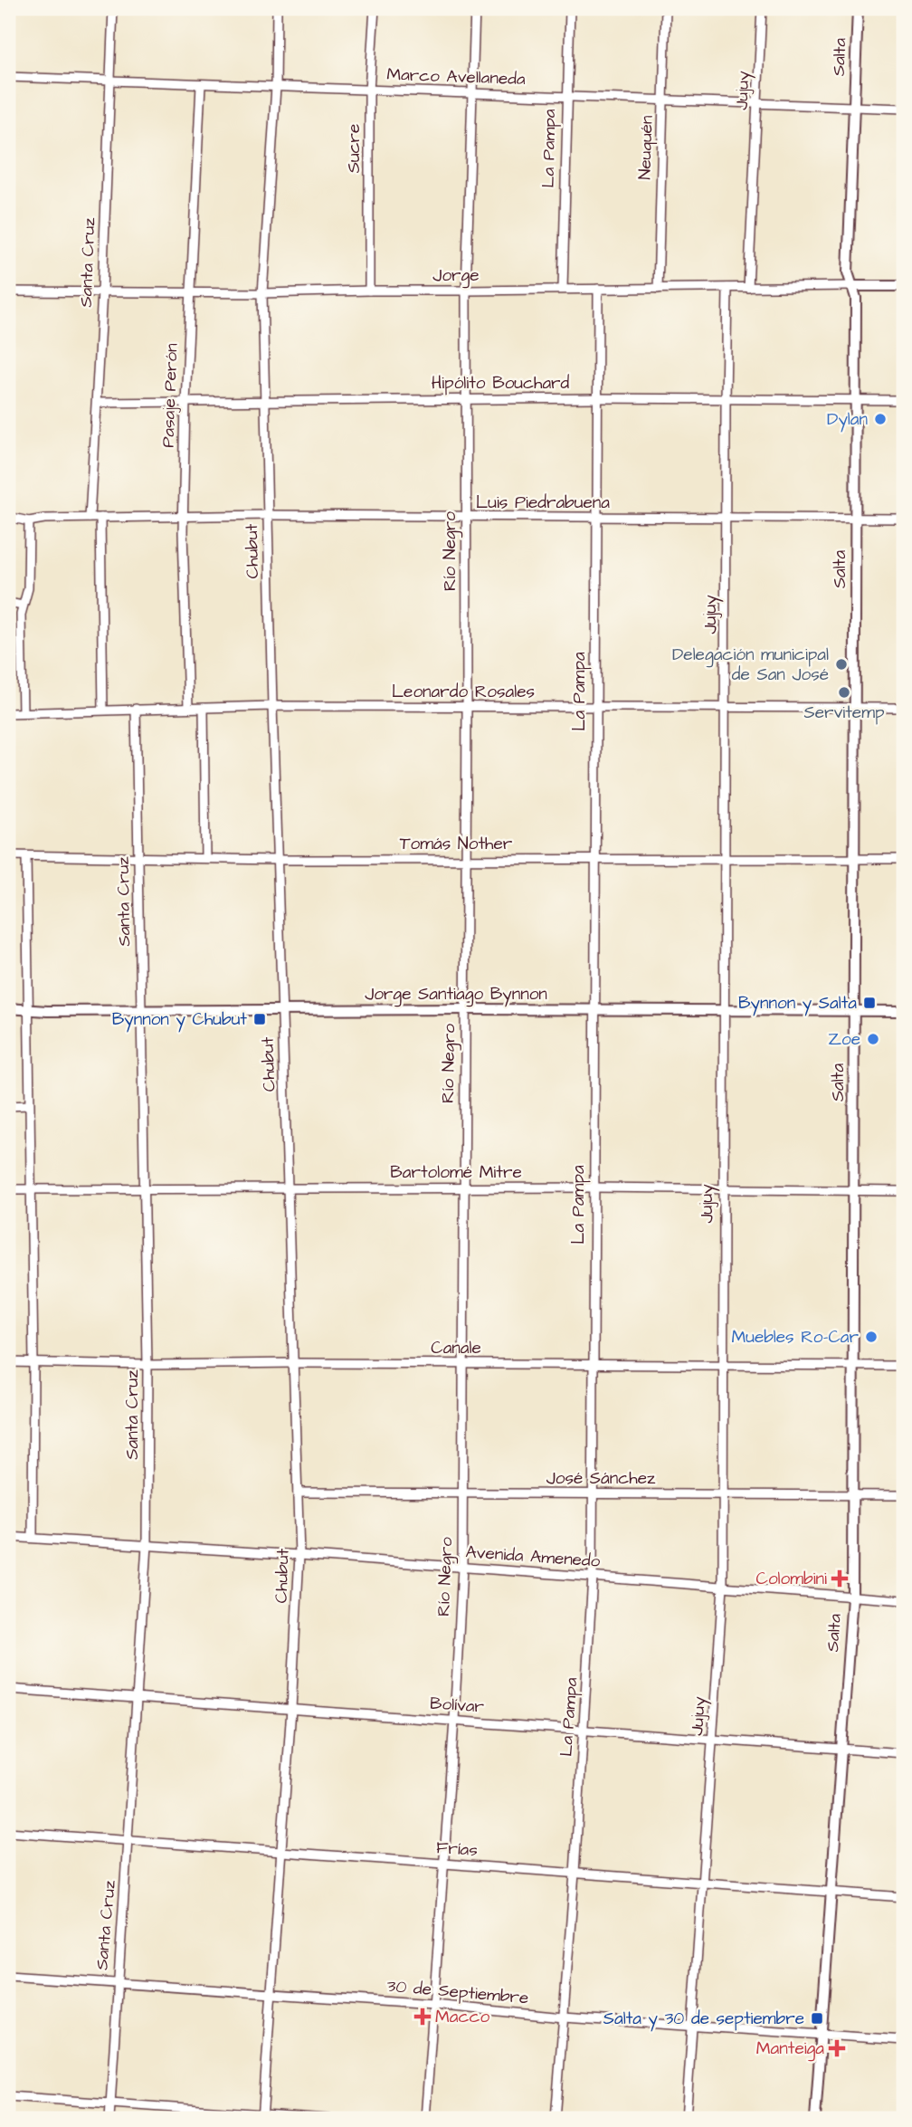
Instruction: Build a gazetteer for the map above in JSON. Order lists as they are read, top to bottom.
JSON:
{
  "streets": {
    "street": [
      "Salta",
      "Marco Avellaneda",
      "Jujuy",
      "Neuquén",
      "Sucre",
      "La Pampa",
      "Santa Cruz",
      "Jorge",
      "Hipólito Bouchard",
      "Pasaje Perón",
      "Luis Piedrabuena",
      "Chubut",
      "Río Negro",
      "Leonardo Rosales",
      "Tomás Nother",
      "Jorge Santiago Bynnon",
      "Bartolomé Mitre",
      "Canale",
      "José Sánchez",
      "Avenida Amenedo",
      "Bolívar",
      "Frías",
      "30 de Septiembre"
    ]
  },
  "crossings": [
    ["Salta", "Marco Avellaneda"],
    ["Salta", "Jorge"],
    ["Salta", "Hipólito Bouchard"],
    ["Salta", "Luis Piedrabuena"],
    ["Salta", "Leonardo Rosales"],
    ["Salta", "Tomás Nother"],
    ["Salta", "Jorge Santiago Bynnon"],
    ["Salta", "Bartolomé Mitre"],
    ["Salta", "Canale"],
    ["Salta", "José Sánchez"],
    ["Salta", "Avenida Amenedo"],
    ["Salta", "Bolívar"],
    ["Salta", "Frías"],
    ["Salta", "30 de Septiembre"],
    ["Marco Avellaneda", "Jujuy"],
    ["Marco Avellaneda", "Neuquén"],
    ["Marco Avellaneda", "Sucre"],
    ["Marco Avellaneda", "La Pampa"],
    ["Marco Avellaneda", "Santa Cruz"],
    ["Marco Avellaneda", "Pasaje Perón"],
    ["Marco Avellaneda", "Chubut"],
    ["Marco Avellaneda", "Río Negro"],
    ["Jujuy", "Jorge"],
    ["Jujuy", "Hipólito Bouchard"],
    ["Jujuy", "Luis Piedrabuena"],
    ["Jujuy", "Leonardo Rosales"],
    ["Jujuy", "Tomás Nother"],
    ["Jujuy", "Jorge Santiago Bynnon"],
    ["Jujuy", "Bartolomé Mitre"],
    ["Jujuy", "Canale"],
    ["Jujuy", "José Sánchez"],
    ["Jujuy", "Avenida Amenedo"],
    ["Jujuy", "Bolívar"],
    ["Jujuy", "Frías"],
    ["Jujuy", "30 de Septiembre"],
    ["Neuquén", "Jorge"],
    ["Sucre", "Jorge"],
    ["La Pampa", "Jorge"],
    ["La Pampa", "Hipólito Bouchard"],
    ["La Pampa", "Luis Piedrabuena"],
    ["La Pampa", "Leonardo Rosales"],
    ["La Pampa", "Tomás Nother"],
    ["La Pampa", "Jorge Santiago Bynnon"],
    ["La Pampa", "Bartolomé Mitre"],
    ["La Pampa", "Canale"],
    ["La Pampa", "José Sánchez"],
    ["La Pampa", "Avenida Amenedo"],
    ["La Pampa", "Bolívar"],
    ["La Pampa", "Frías"],
    ["La Pampa", "30 de Septiembre"],
    ["Santa Cruz", "Jorge"],
    ["Santa Cruz", "Hipólito Bouchard"],
    ["Santa Cruz", "Luis Piedrabuena"],
    ["Santa Cruz", "Leonardo Rosales"],
    ["Santa Cruz", "Tomás Nother"],
    ["Santa Cruz", "Jorge Santiago Bynnon"],
    ["Santa Cruz", "Bartolomé Mitre"],
    ["Santa Cruz", "Canale"],
    ["Santa Cruz", "Avenida Amenedo"],
    ["Santa Cruz", "Bolívar"],
    ["Santa Cruz", "Frías"],
    ["Santa Cruz", "30 de Septiembre"],
    ["Jorge", "Pasaje Perón"],
    ["Jorge", "Chubut"],
    ["Jorge", "Río Negro"],
    ["Hipólito Bouchard", "Pasaje Perón"],
    ["Hipólito Bouchard", "Chubut"],
    ["Hipólito Bouchard", "Río Negro"],
    ["Pasaje Perón", "Luis Piedrabuena"],
    ["Pasaje Perón", "Leonardo Rosales"],
    ["Luis Piedrabuena", "Chubut"],
    ["Luis Piedrabuena", "Río Negro"],
    ["Chubut", "Leonardo Rosales"],
    ["Chubut", "Tomás Nother"],
    ["Chubut", "Jorge Santiago Bynnon"],
    ["Chubut", "Bartolomé Mitre"],
    ["Chubut", "Canale"],
    ["Chubut", "José Sánchez"],
    ["Chubut", "Avenida Amenedo"],
    ["Chubut", "Bolívar"],
    ["Chubut", "Frías"],
    ["Chubut", "30 de Septiembre"],
    ["Río Negro", "Leonardo Rosales"],
    ["Río Negro", "Tomás Nother"],
    ["Río Negro", "Jorge Santiago Bynnon"],
    ["Río Negro", "Bartolomé Mitre"],
    ["Río Negro", "Canale"],
    ["Río Negro", "José Sánchez"],
    ["Río Negro", "Avenida Amenedo"],
    ["Río Negro", "Bolívar"],
    ["Río Negro", "Frías"],
    ["Río Negro", "30 de Septiembre"]
  ],
  "places": {
    "other": [
      "Dylan",
      "Delegación municipal de San José",
      "Servitemp",
      "Zoe",
      "Muebles Ro-Car"
    ],
    "transit": ["Bynnon y Salta", "Bynnon y Chubut", "Salta y 30 de septiembre"],
    "health": ["Colombini", "Macco", "Manteiga"]
  }
}
